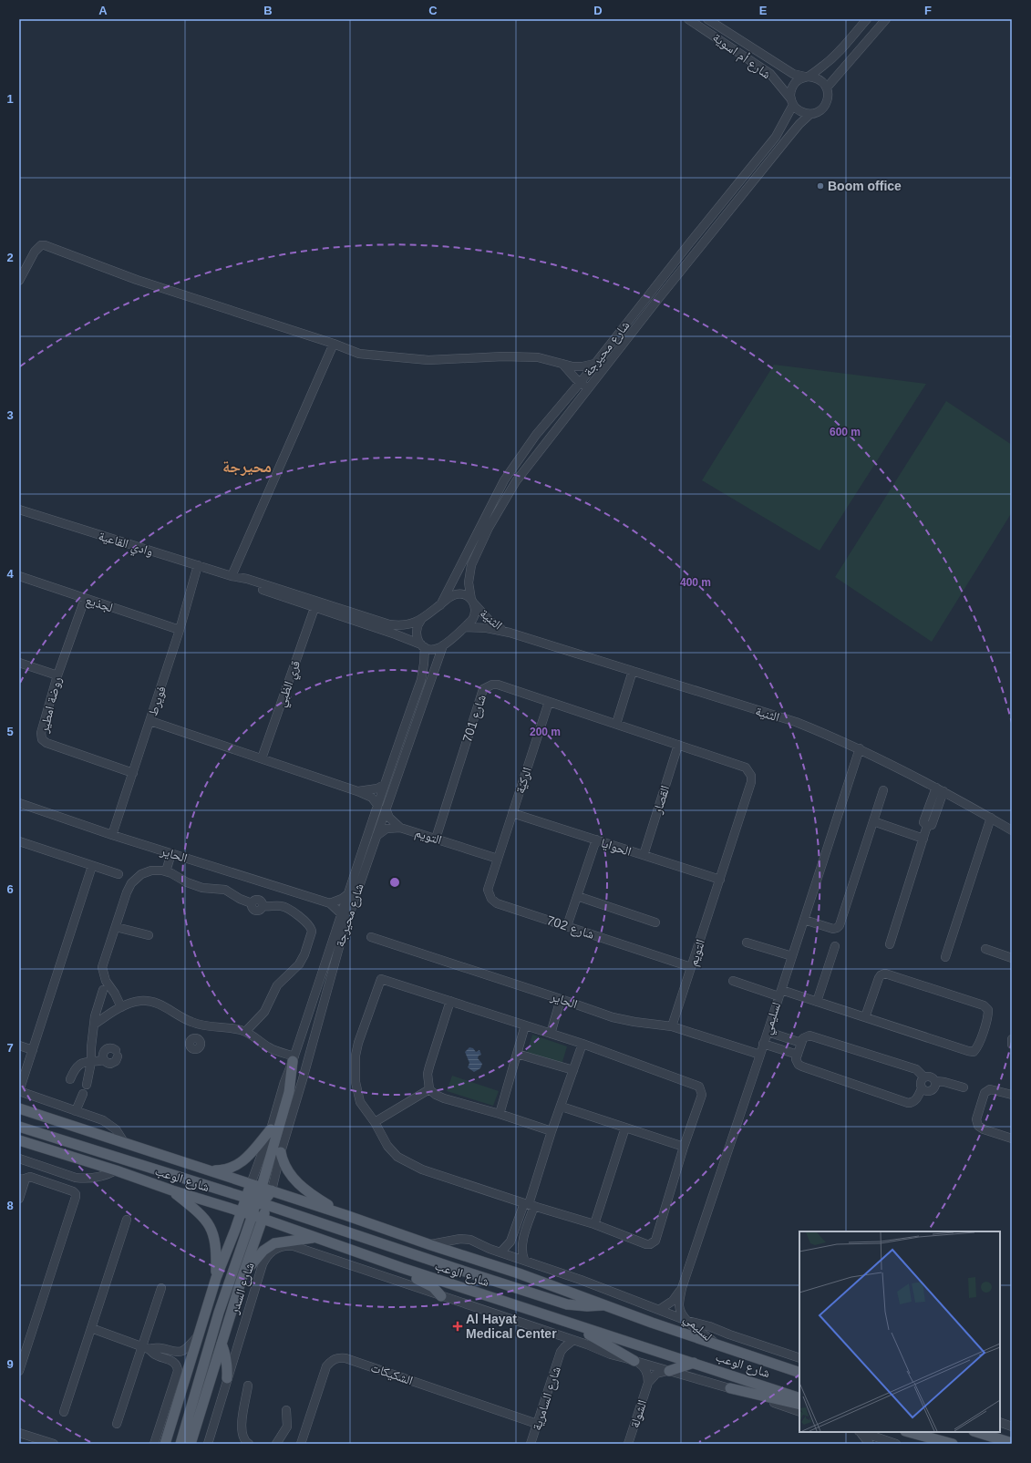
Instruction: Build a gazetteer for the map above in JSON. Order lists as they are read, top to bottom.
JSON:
{
  "streets": {
    "main road": ["شارع الوعب", "شارع السدر"],
    "street": [
      "شارع أم اسوية",
      "شارع محيرجة",
      "وادي القاعية",
      "لجذيع",
      "الثنية",
      "قري الظبي",
      "فويرط",
      "روضة امطير",
      "شارع 701",
      "الركيّة",
      "القصار",
      "التويم",
      "الحوايا",
      "الحاير",
      "شارع 702",
      "لسليمي",
      "الشكيكات",
      "شارع السامرية",
      "الشولة"
    ]
  },
  "crossings": [
    ["شارع أم اسوية", "شارع محيرجة"],
    ["شارع محيرجة", "وادي القاعية"],
    ["شارع محيرجة", "الثنية"],
    ["شارع محيرجة", "التويم"],
    ["شارع محيرجة", "الحاير"],
    ["شارع محيرجة", "شارع الوعب"],
    ["شارع محيرجة", "شارع السدر"],
    ["وادي القاعية", "قري الظبي"],
    ["وادي القاعية", "فويرط"],
    ["لجذيع", "فويرط"],
    ["لجذيع", "روضة امطير"],
    ["الثنية", "لسليمي"],
    ["فويرط", "روضة امطير"],
    ["فويرط", "الحاير"],
    ["شارع 701", "الركيّة"],
    ["شارع 701", "القصار"],
    ["شارع 701", "التويم"],
    ["شارع 701", "الحوايا"],
    ["الركيّة", "التويم"],
    ["الركيّة", "الحوايا"],
    ["الركيّة", "شارع 702"],
    ["القصار", "الحوايا"],
    ["التويم", "الحوايا"],
    ["التويم", "الحاير"],
    ["التويم", "شارع 702"],
    ["الحاير", "لسليمي"],
    ["لسليمي", "شارع الوعب"],
    ["شارع الوعب", "شارع السدر"],
    ["شارع الوعب", "شارع السامرية"],
    ["شارع الوعب", "الشولة"],
    ["الشكيكات", "شارع السامرية"]
  ],
  "districts": ["محيرجة"],
  "places": {
    "other": ["Boom office"],
    "health": ["Al Hayat Medical Center"]
  },
  "grid": {
    "columns": [
      "A",
      "B",
      "C",
      "D",
      "E",
      "F"
    ],
    "rows": [
      "1",
      "2",
      "3",
      "4",
      "5",
      "6",
      "7",
      "8",
      "9"
    ]
  },
  "rings": ["600 m", "400 m", "200 m"]
}
